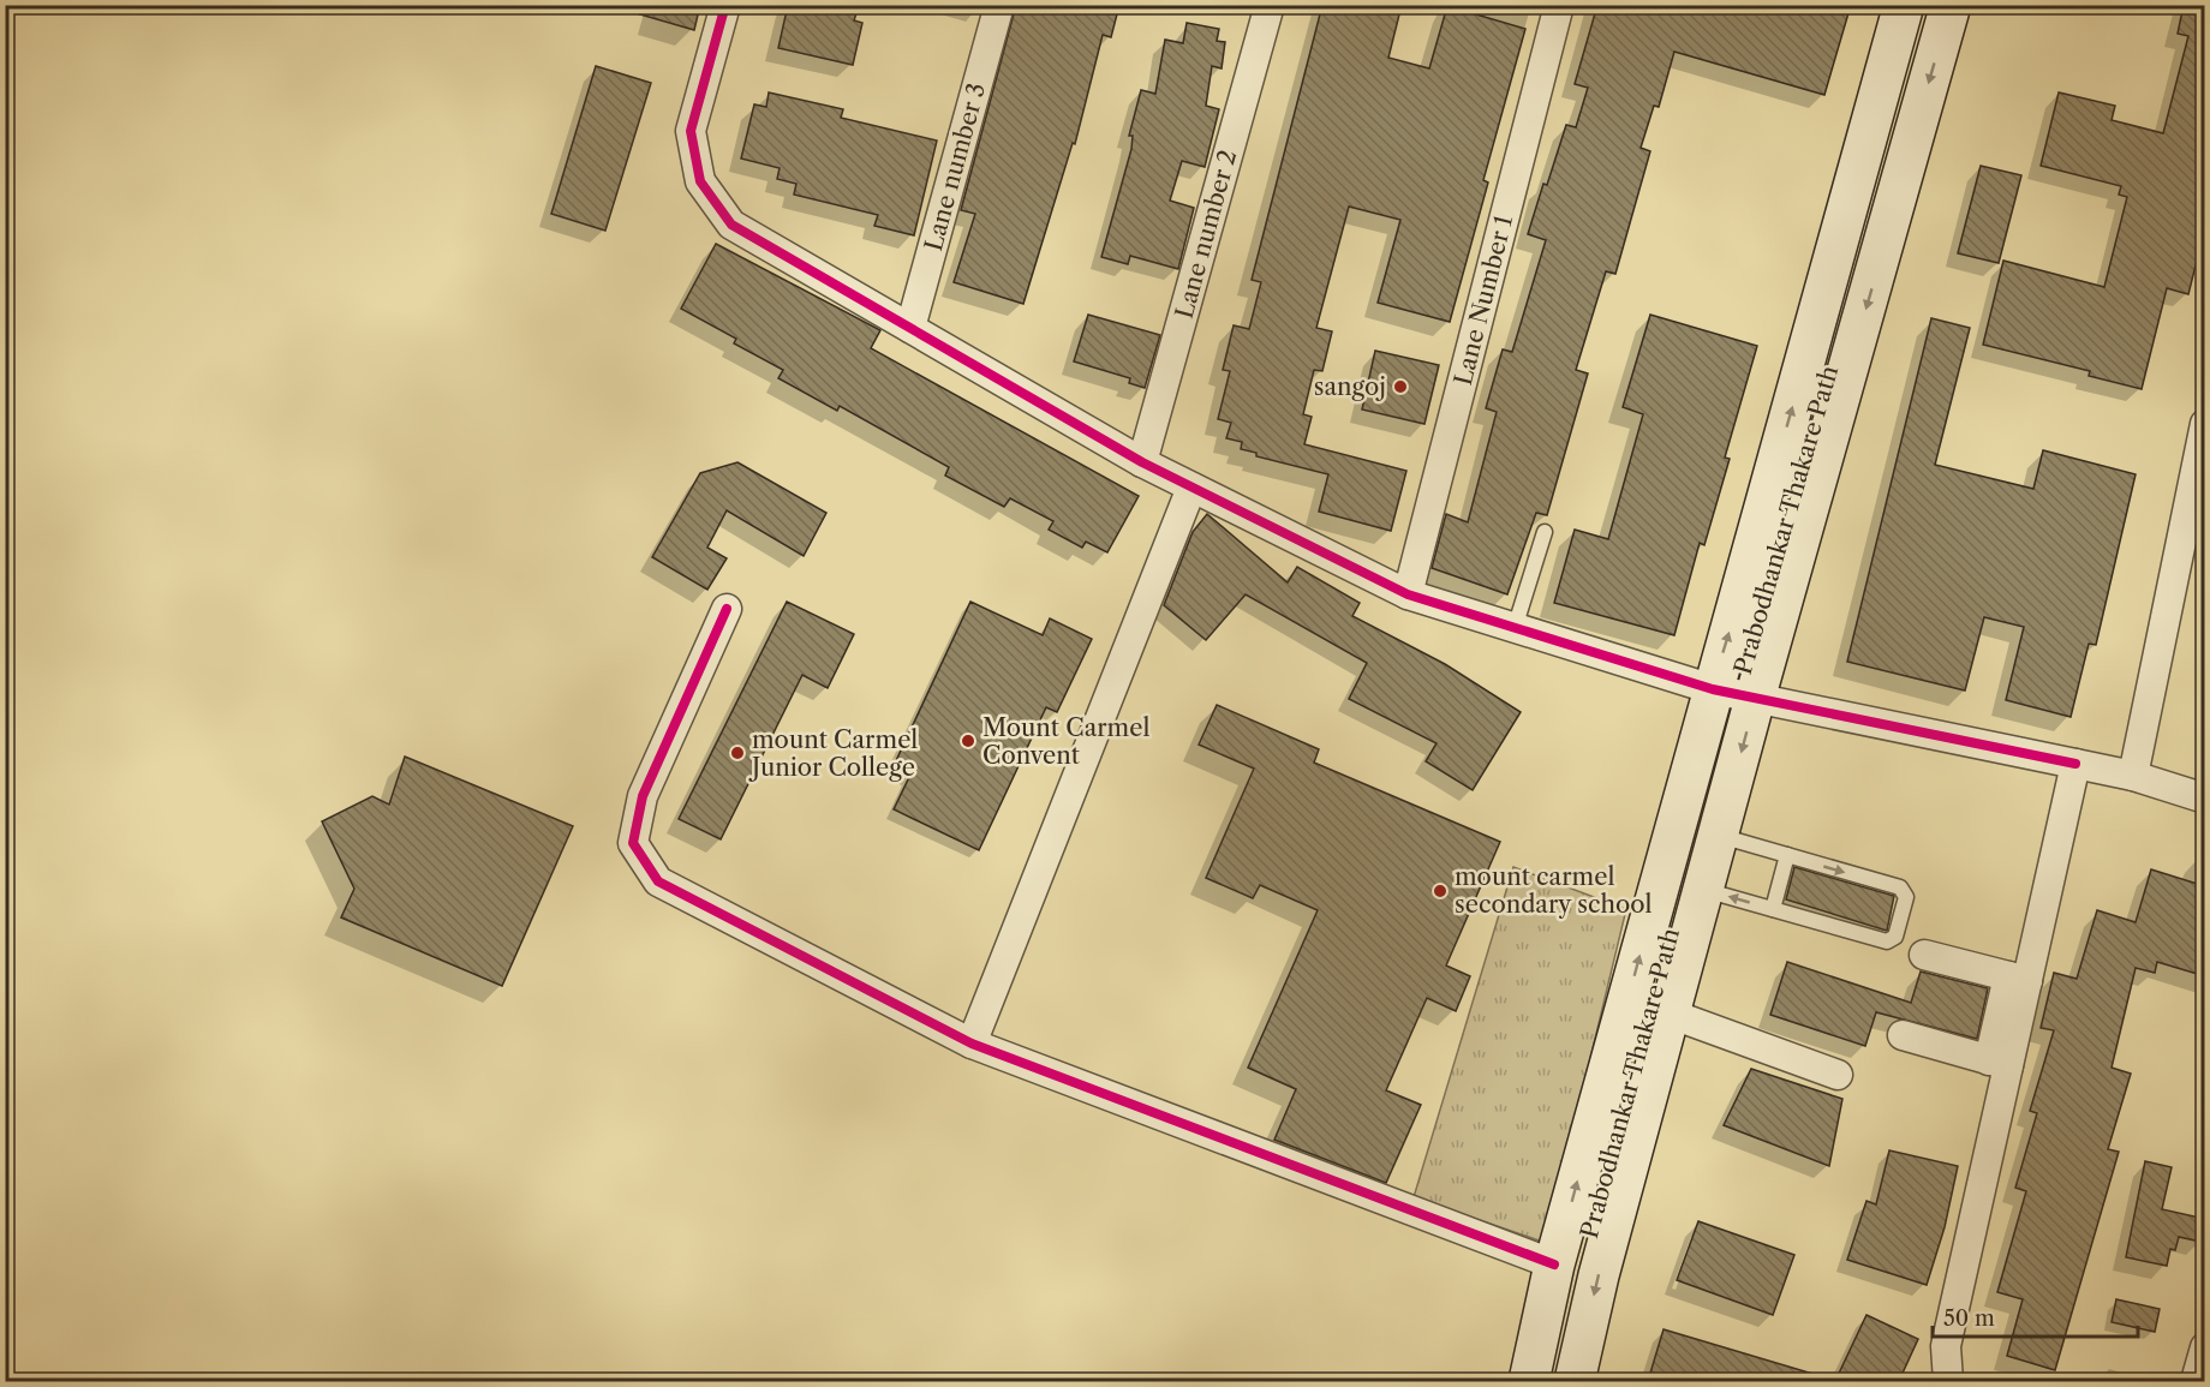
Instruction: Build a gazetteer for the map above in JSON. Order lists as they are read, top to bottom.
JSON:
{
  "streets": {
    "main road": ["Prabodhankar Thakare Path"],
    "street": ["Lane number 3", "Lane number 2", "Lane Number 1"]
  },
  "places": [
    "sangoj",
    "Mount Carmel Convent",
    "mount Carmel Junior College",
    "mount carmel secondary school"
  ],
  "scale_bar": "50 m"
}
